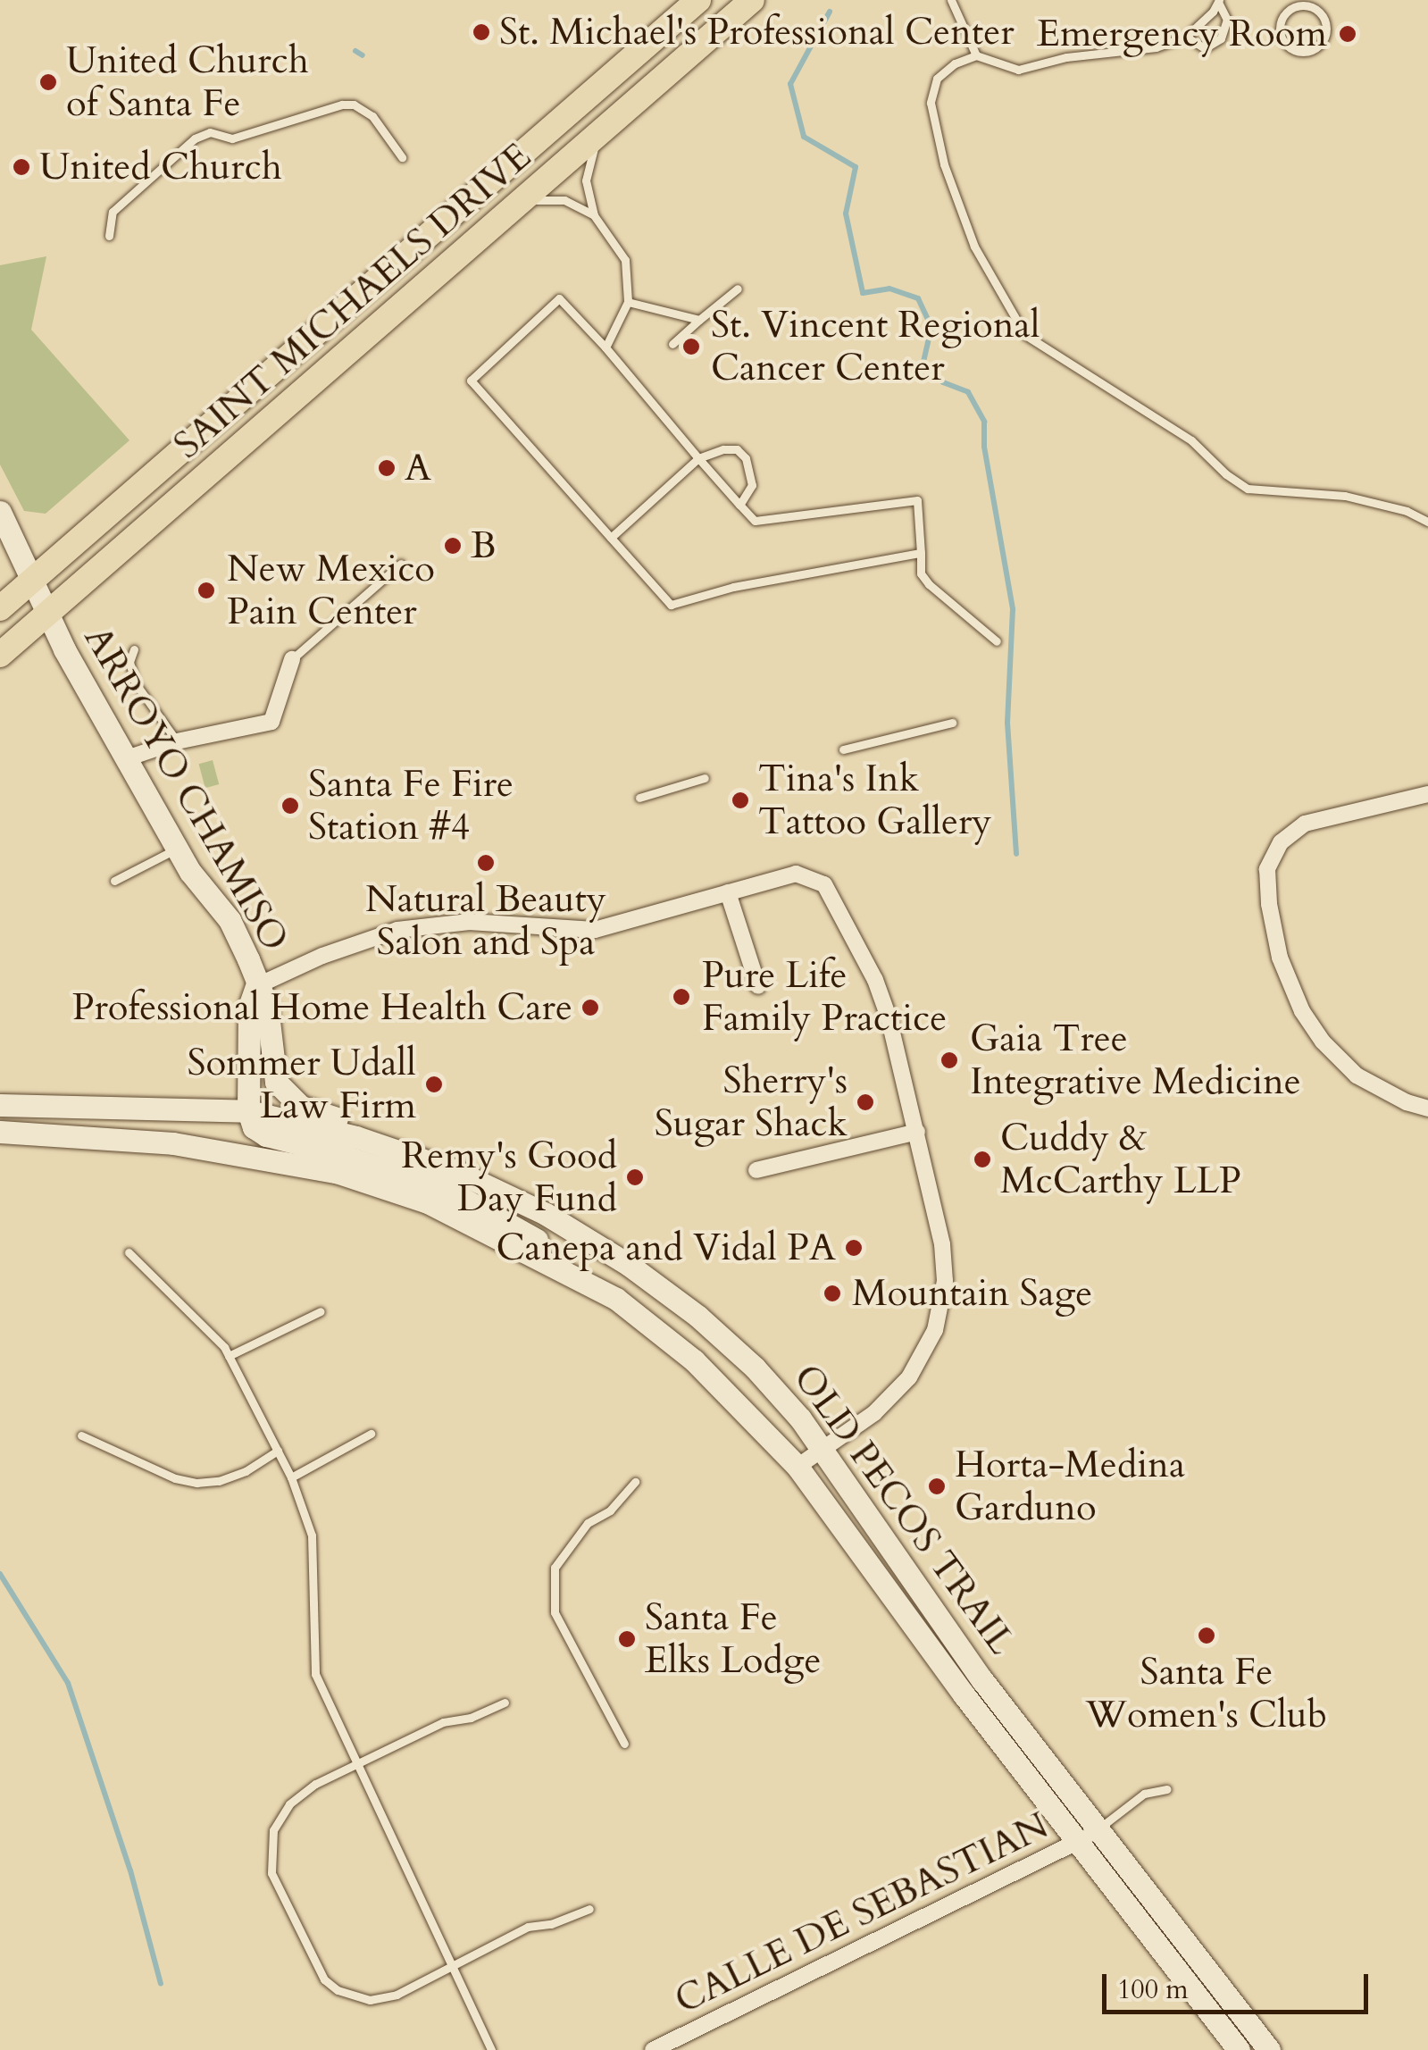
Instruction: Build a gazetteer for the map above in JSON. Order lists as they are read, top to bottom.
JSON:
{
  "streets": {
    "main road": ["SAINT MICHAELS DRIVE", "ARROYO CHAMISO", "OLD PECOS TRAIL"],
    "street": ["CALLE DE SEBASTIAN"]
  },
  "crossings": [
    ["SAINT MICHAELS DRIVE", "ARROYO CHAMISO"],
    ["ARROYO CHAMISO", "OLD PECOS TRAIL"],
    ["OLD PECOS TRAIL", "CALLE DE SEBASTIAN"]
  ],
  "places": [
    "St. Michael's Professional Center",
    "Emergency Room",
    "United Church of Santa Fe",
    "United Church",
    "St. Vincent Regional Cancer Center",
    "A",
    "B",
    "New Mexico Pain Center",
    "Tina's Ink Tattoo Gallery",
    "Santa Fe Fire Station #4",
    "Natural Beauty Salon and Spa",
    "Pure Life Family Practice",
    "Professional Home Health Care",
    "Gaia Tree Integrative Medicine",
    "Sommer Udall Law Firm",
    "Sherry's Sugar Shack",
    "Cuddy & McCarthy LLP",
    "Remy's Good Day Fund",
    "Canepa and Vidal PA",
    "Mountain Sage",
    "Horta-Medina Garduno",
    "Santa Fe Women's Club",
    "Santa Fe Elks Lodge"
  ],
  "scale_bar": "100 m"
}
